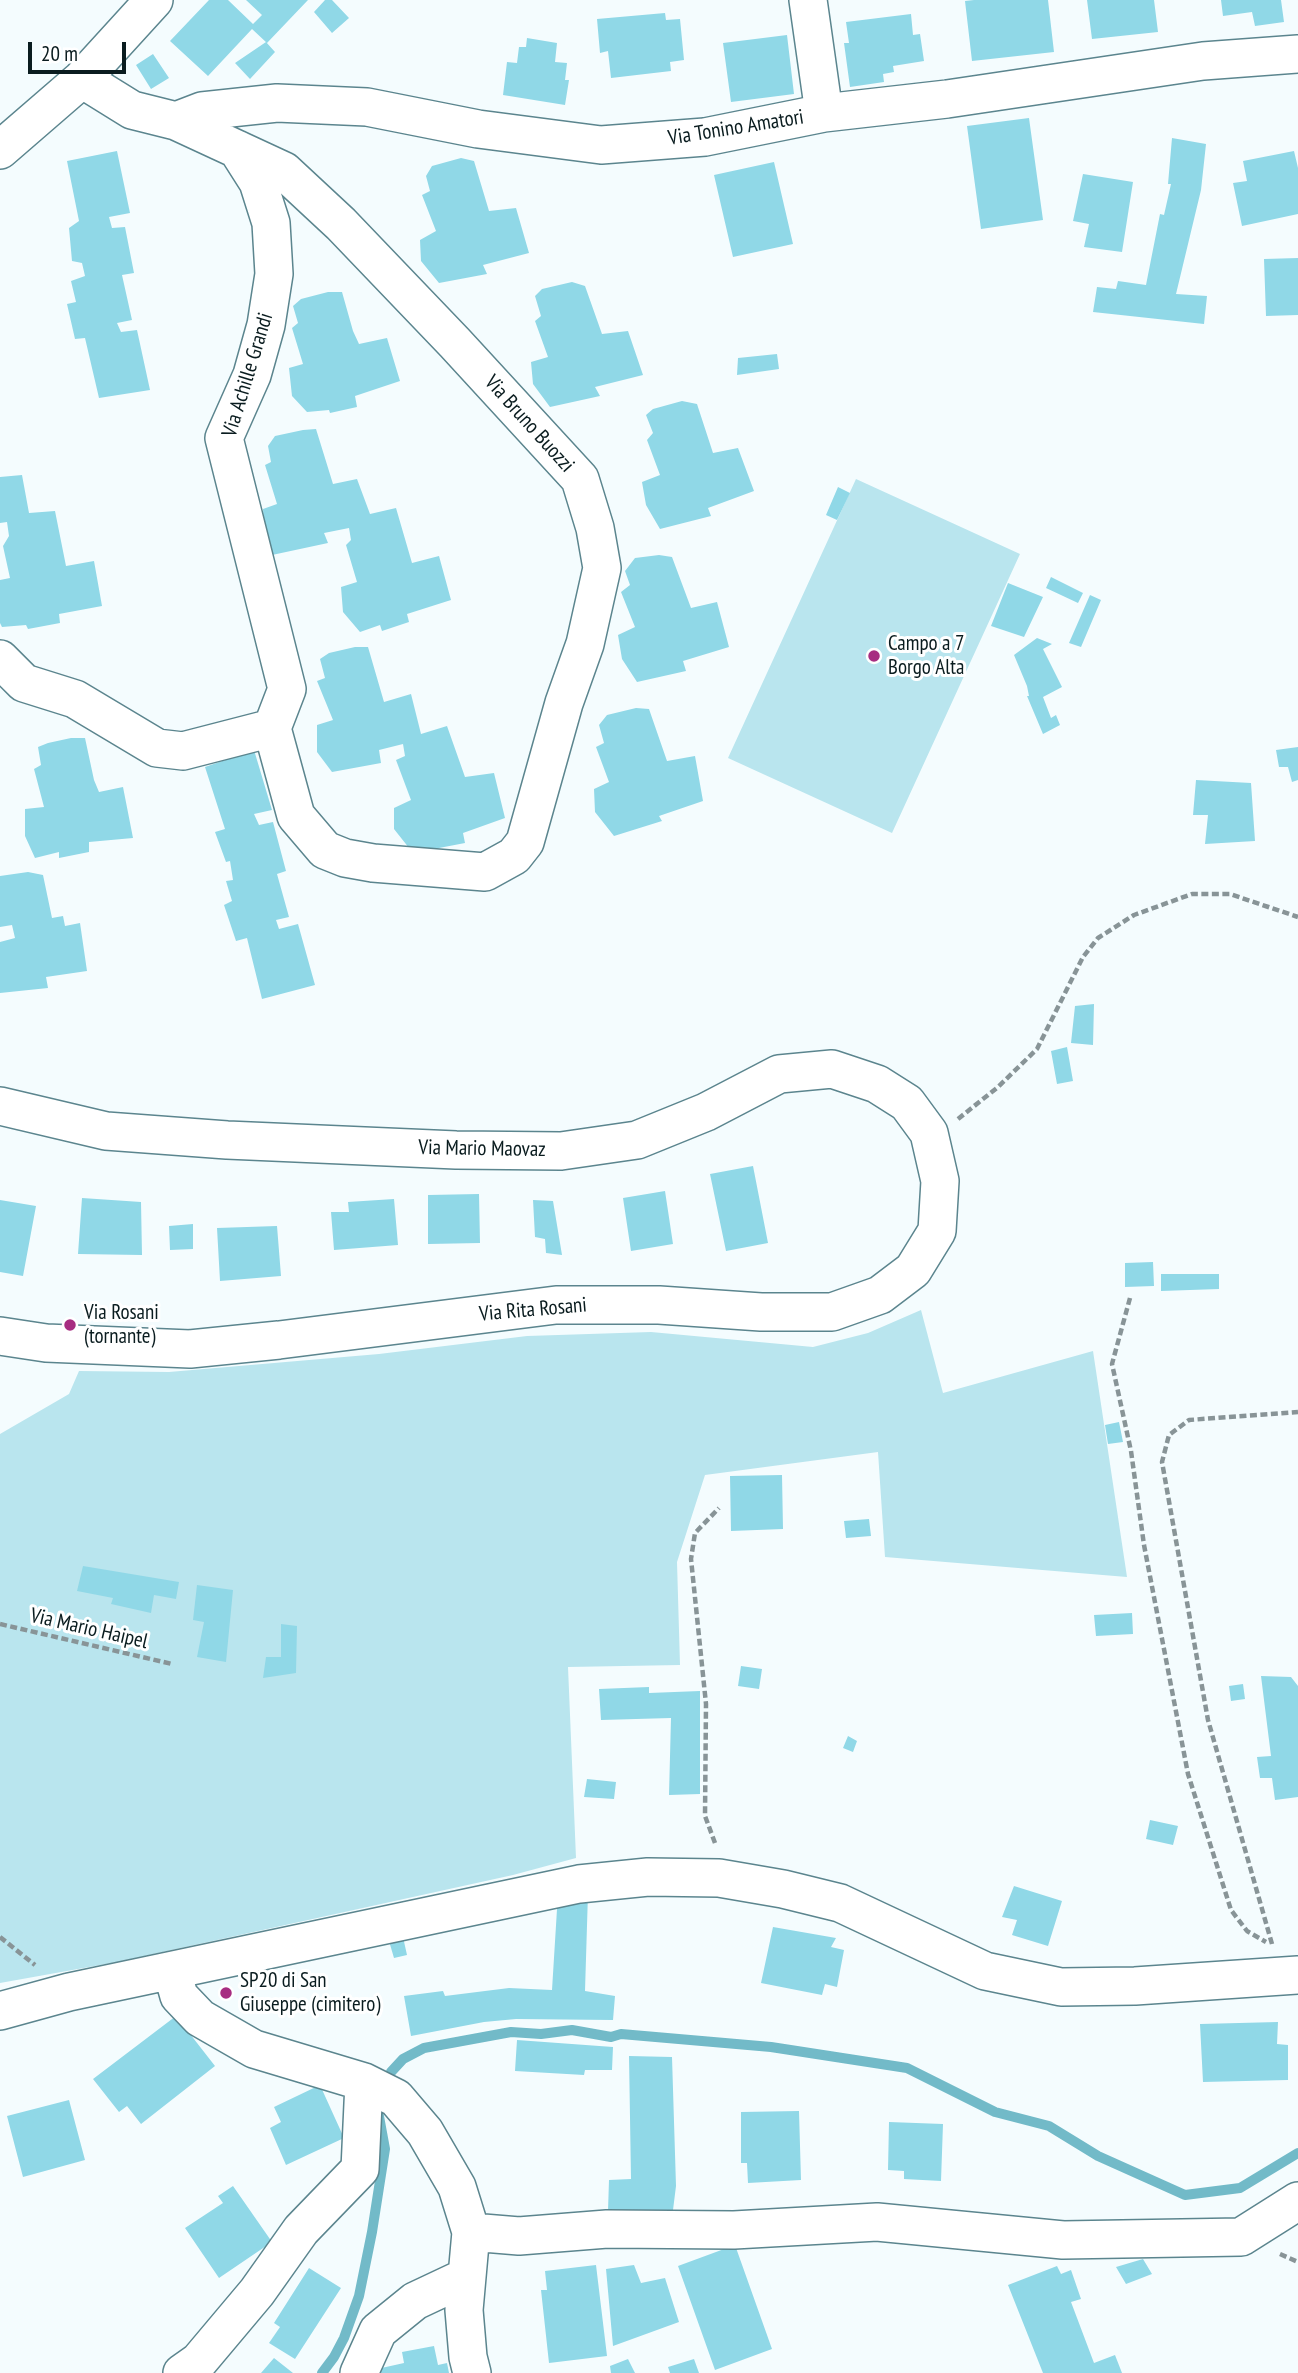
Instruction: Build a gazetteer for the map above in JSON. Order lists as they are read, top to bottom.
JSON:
{
  "streets": {
    "street": [
      "Via Tonino Amatori",
      "Via Achille Grandi",
      "Via Bruno Buozzi",
      "Via Mario Maovaz",
      "Via Rita Rosani"
    ],
    "path": ["Via Mario Haipel"]
  },
  "crossings": [
    ["Via Achille Grandi", "Via Bruno Buozzi"],
    ["Via Mario Maovaz", "Via Rita Rosani"]
  ],
  "places": ["Campo a 7 Borgo Alta", "Via Rosani (tornante)", "SP20 di San Giuseppe (cimitero)"],
  "scale_bar": "20 m"
}
